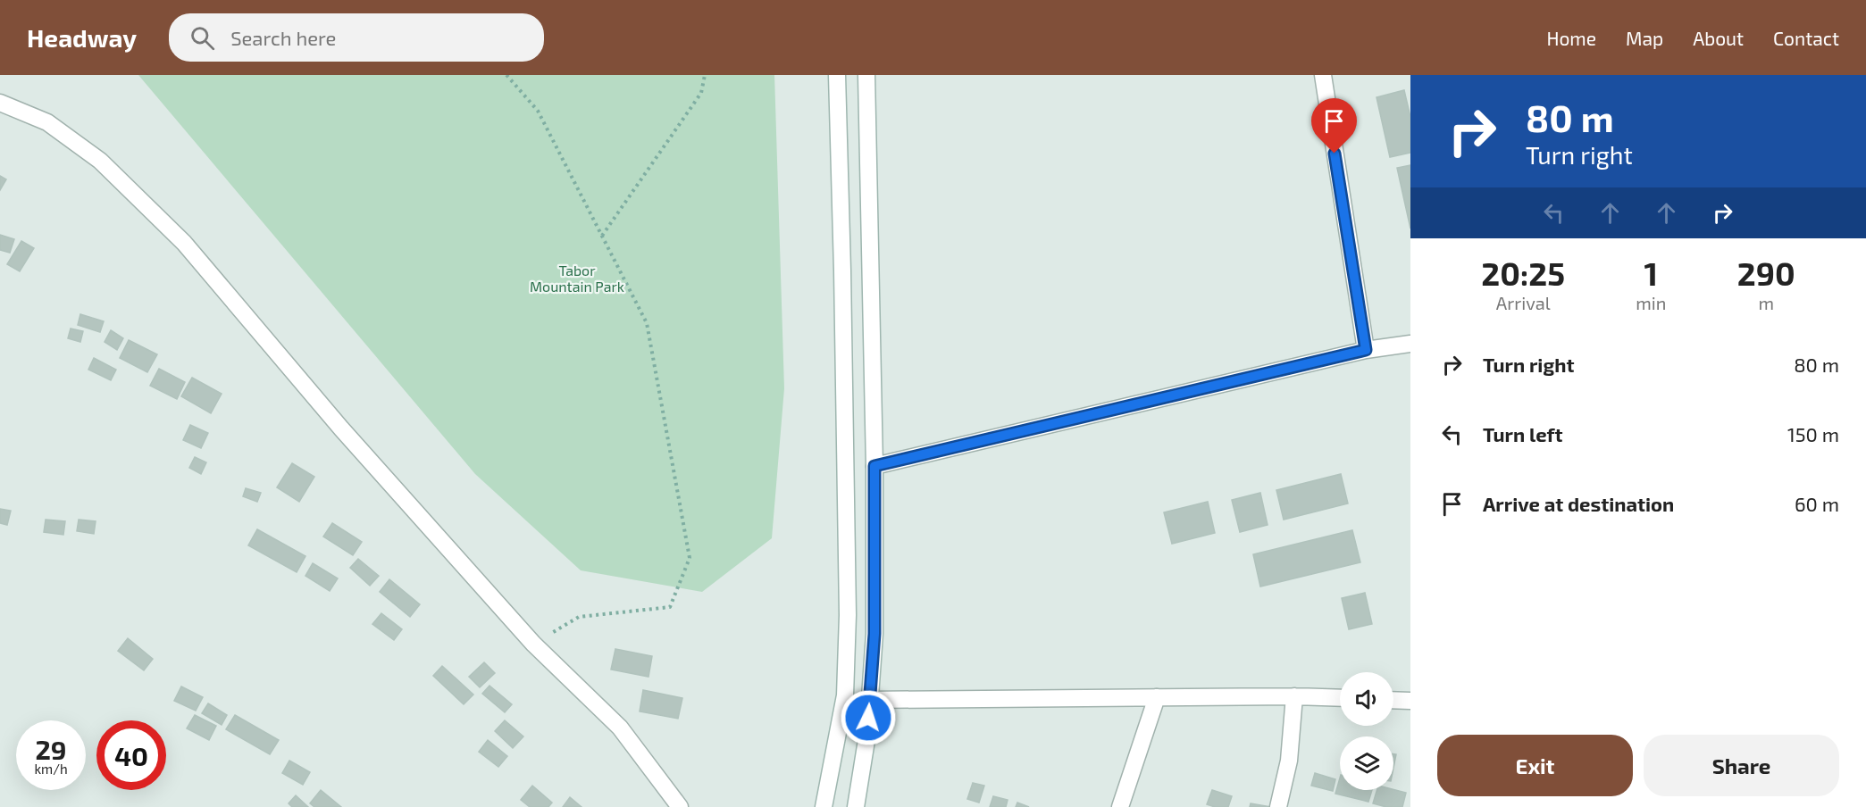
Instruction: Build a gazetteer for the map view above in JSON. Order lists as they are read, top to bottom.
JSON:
{
  "parks": ["Tabor Mountain Park"],
  "page": {
    "header": "Headway",
    "search": "Search here",
    "nav": [
      "Home",
      "Map",
      "About",
      "Contact"
    ],
    "turn": ["80 m", "Turn right"],
    "eta": [
      "20:25",
      "Arrival",
      "1",
      "min",
      "290",
      "m"
    ],
    "list": [
      {
        "name": "Turn right",
        "value": "80 m"
      },
      {
        "name": "Turn left",
        "value": "150 m"
      },
      {
        "name": "Arrive at destination",
        "value": "60 m"
      }
    ],
    "speed": "29 km/h",
    "limit": "40",
    "buttons": ["Exit", "Share"]
  }
}
